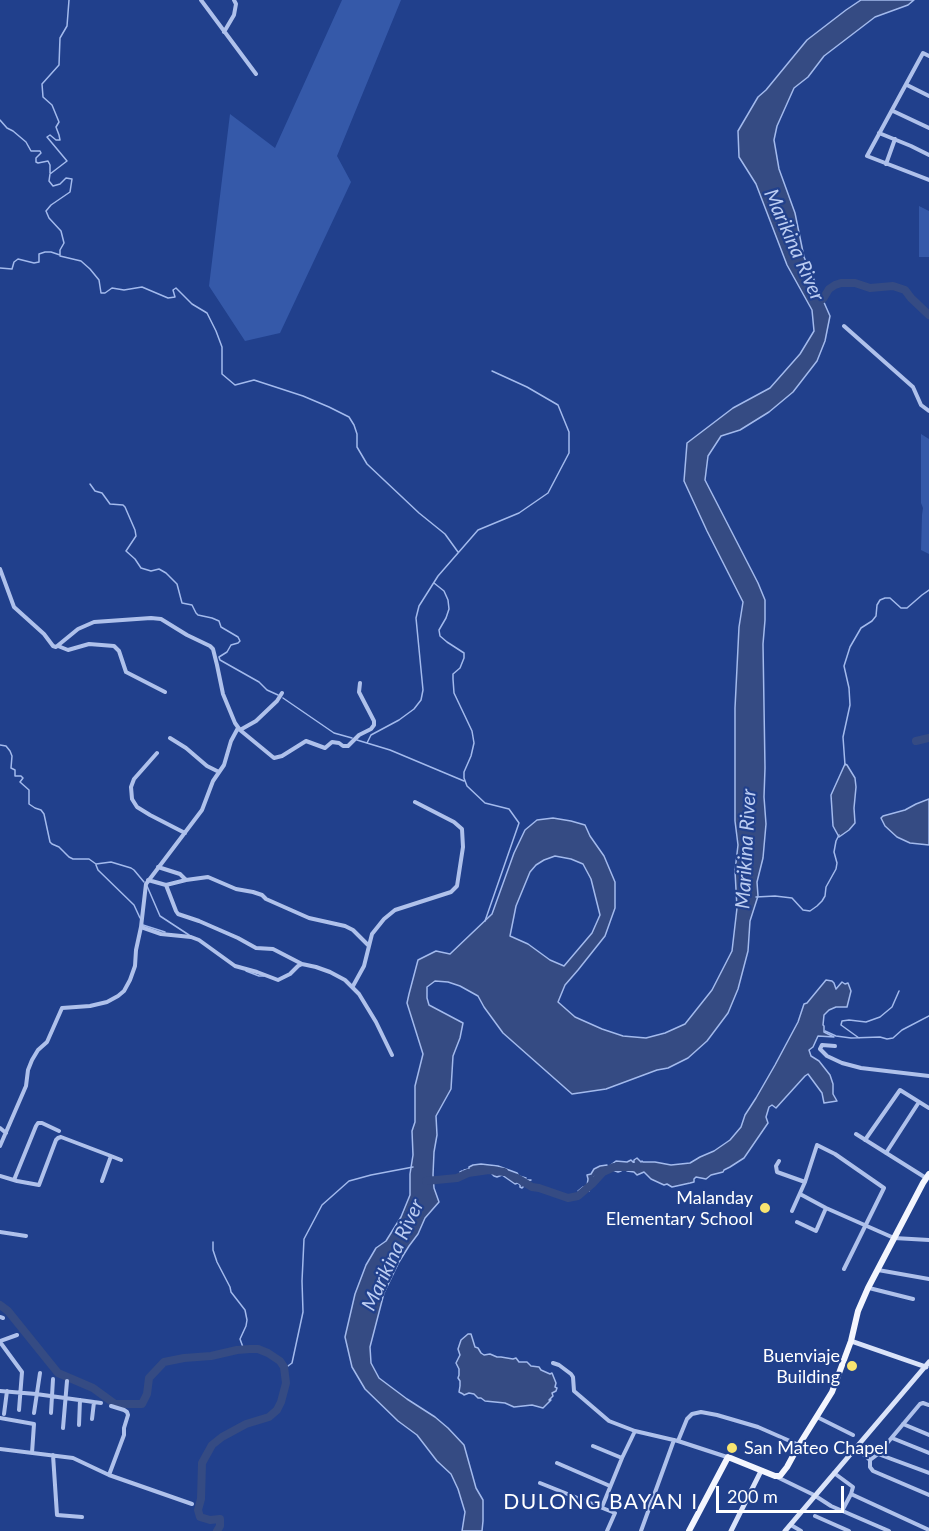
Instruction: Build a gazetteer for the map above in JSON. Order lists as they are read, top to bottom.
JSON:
{
  "districts": ["DULONG BAYAN I"],
  "water": ["Marikina River"],
  "places": ["Malanday Elementary School", "Buenviaje Building", "San Mateo Chapel"],
  "scale_bar": "200 m"
}
